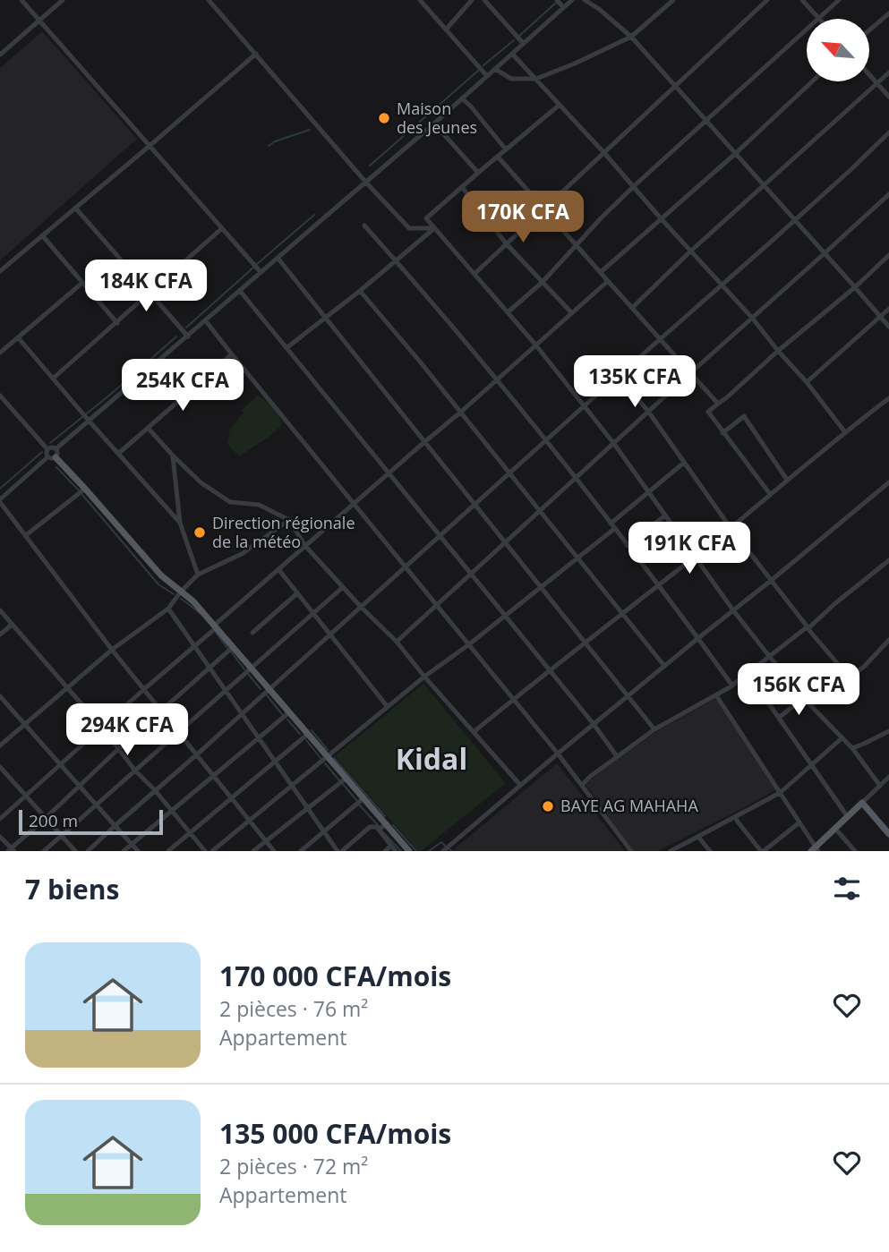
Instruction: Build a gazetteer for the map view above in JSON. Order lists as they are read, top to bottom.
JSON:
{
  "districts": ["Kidal"],
  "places": ["Maison des Jeunes", "Direction régionale de la météo", "BAYE AG MAHAHA"],
  "scale_bar": "200 m",
  "north": "top left",
  "page": {
    "price": [
      "170K CFA",
      "184K CFA",
      "135K CFA",
      "254K CFA",
      "191K CFA",
      "156K CFA",
      "294K CFA"
    ],
    "scale": "200 m",
    "heading": "7 biens",
    "list": [
      {
        "name": "170 000 CFA/mois",
        "note": "2 pièces · 76 m² · Appartement"
      },
      {
        "name": "135 000 CFA/mois",
        "note": "2 pièces · 72 m² · Appartement"
      }
    ]
  }
}
